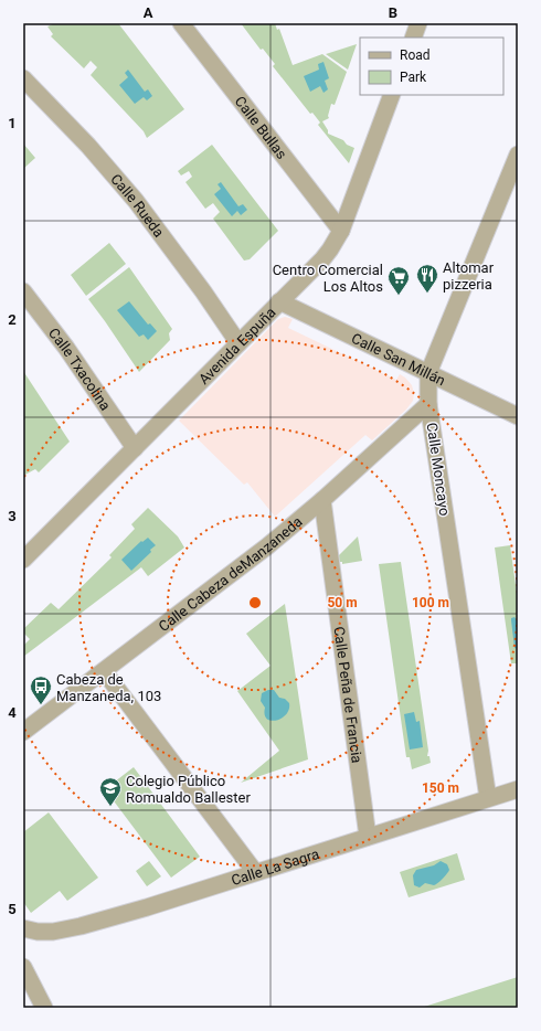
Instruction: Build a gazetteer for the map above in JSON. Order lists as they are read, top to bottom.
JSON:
{
  "streets": {
    "street": [
      "Calle Bullas",
      "Calle Rueda",
      "Avenida Espuña",
      "Calle San Millán",
      "Calle Txacolina",
      "Calle Moncayo",
      "Calle Cabeza deManzaneda",
      "Calle Peña de Francia",
      "Calle La Sagra"
    ]
  },
  "crossings": [
    ["Calle Bullas", "Avenida Espuña"],
    ["Calle Rueda", "Avenida Espuña"],
    ["Avenida Espuña", "Calle San Millán"],
    ["Avenida Espuña", "Calle Txacolina"],
    ["Calle San Millán", "Calle Moncayo"],
    ["Calle Moncayo", "Calle Cabeza deManzaneda"],
    ["Calle Moncayo", "Calle La Sagra"],
    ["Calle Cabeza deManzaneda", "Calle Peña de Francia"],
    ["Calle Peña de Francia", "Calle La Sagra"]
  ],
  "places": {
    "restaurant": ["Altomar pizzeria"],
    "supermarket": ["Centro Comercial Los Altos"],
    "bus stop": ["Cabeza de Manzaneda, 103"],
    "school or university": ["Colegio Público Romualdo Ballester"]
  },
  "legend": ["Road", "Park"],
  "grid": {
    "columns": ["A", "B"],
    "rows": [
      "1",
      "2",
      "3",
      "4",
      "5"
    ]
  },
  "rings": ["50 m", "100 m", "150 m"]
}
